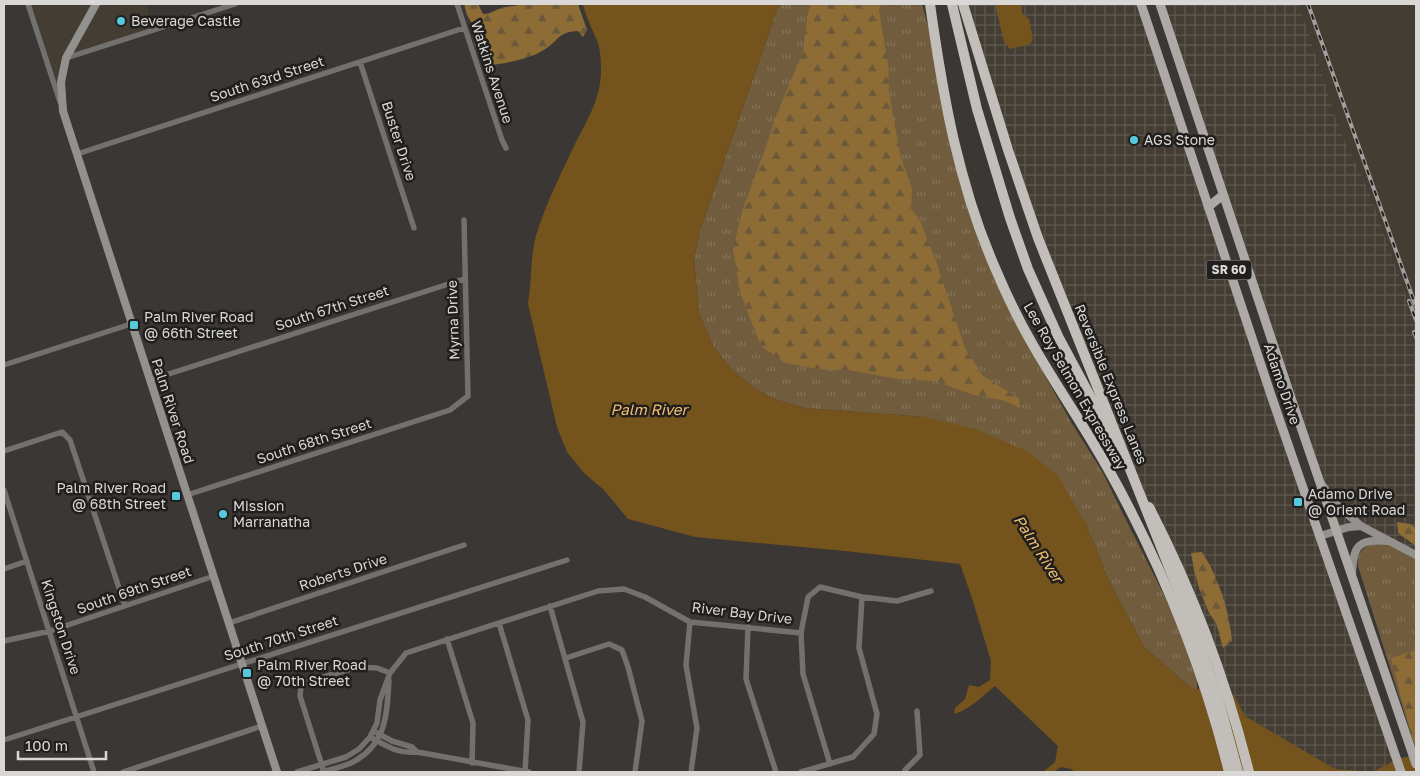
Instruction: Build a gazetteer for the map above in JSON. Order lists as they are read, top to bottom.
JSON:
{
  "streets": {
    "highway": ["Reversible Express Lanes", "Lee Roy Selmon Expressway"],
    "main road": ["SR 60", "Adamo Drive"],
    "street": [
      "Watkins Avenue",
      "South 63rd Street",
      "Buster Drive",
      "South 67th Street",
      "Myrna Drive",
      "Palm River Road",
      "South 68th Street",
      "Roberts Drive",
      "South 69th Street",
      "River Bay Drive",
      "Kingston Drive",
      "South 70th Street"
    ]
  },
  "crossings": [
    ["Watkins Avenue", "South 63rd Street"],
    ["South 63rd Street", "Buster Drive"],
    ["South 63rd Street", "Palm River Road"],
    ["South 67th Street", "Myrna Drive"],
    ["South 67th Street", "Palm River Road"],
    ["Myrna Drive", "South 68th Street"],
    ["Palm River Road", "South 68th Street"],
    ["Palm River Road", "Roberts Drive"],
    ["Palm River Road", "South 69th Street"],
    ["Palm River Road", "South 70th Street"],
    ["South 69th Street", "Kingston Drive"],
    ["Kingston Drive", "South 70th Street"]
  ],
  "water": ["Palm River"],
  "places": {
    "other": ["Beverage Castle", "AGS Stone", "Mission Marranatha"],
    "transit": [
      "Palm River Road @ 66th Street",
      "Palm River Road @ 68th Street",
      "Adamo Drive @ Orient Road",
      "Palm River Road @ 70th Street"
    ]
  },
  "scale_bar": "100 m"
}
